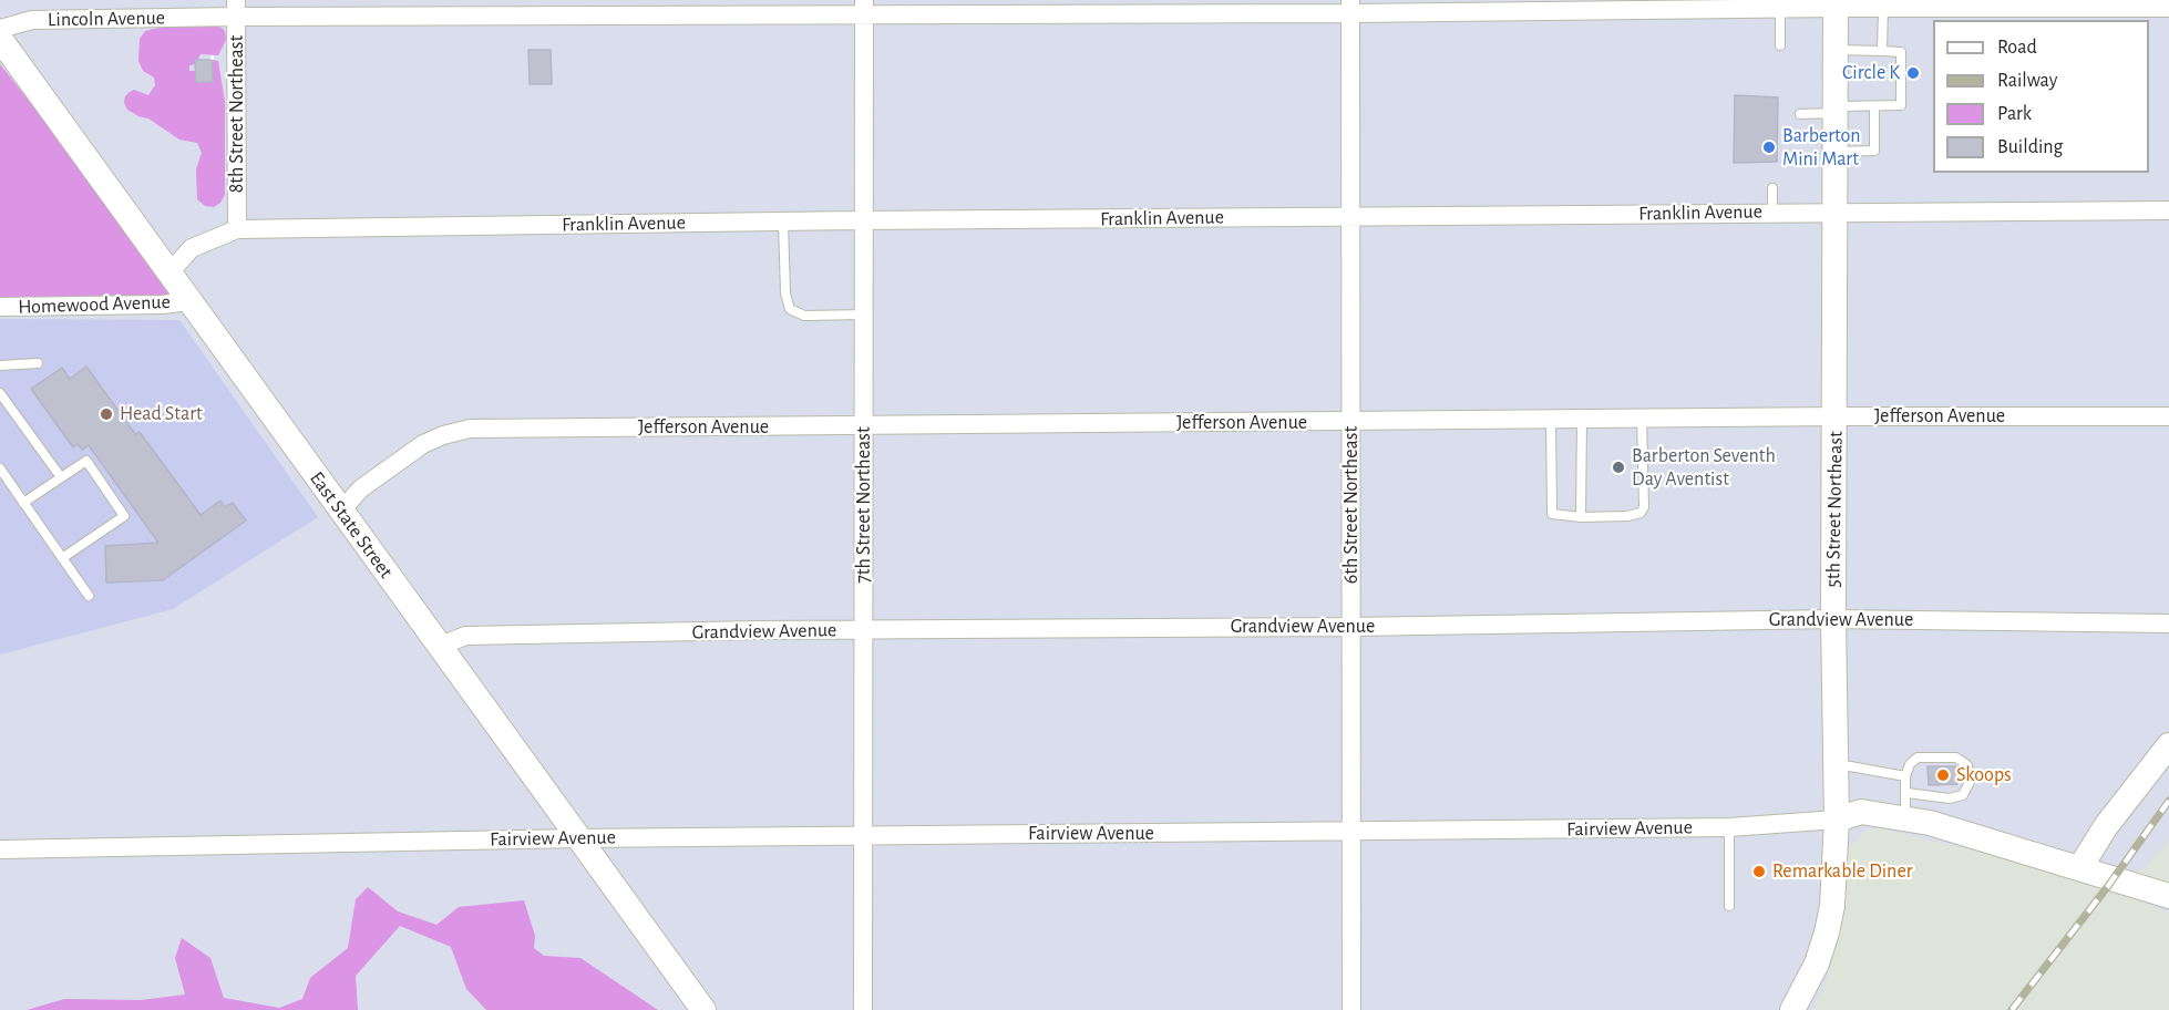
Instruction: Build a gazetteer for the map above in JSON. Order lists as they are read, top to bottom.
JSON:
{
  "streets": {
    "street": [
      "Lincoln Avenue",
      "8th Street Northeast",
      "Franklin Avenue",
      "Homewood Avenue",
      "Jefferson Avenue",
      "7th Street Northeast",
      "6th Street Northeast",
      "5th Street Northeast",
      "East State Street",
      "Grandview Avenue",
      "Fairview Avenue"
    ]
  },
  "crossings": [
    ["Lincoln Avenue", "8th Street Northeast"],
    ["Lincoln Avenue", "7th Street Northeast"],
    ["Lincoln Avenue", "6th Street Northeast"],
    ["Lincoln Avenue", "5th Street Northeast"],
    ["8th Street Northeast", "Franklin Avenue"],
    ["Franklin Avenue", "7th Street Northeast"],
    ["Franklin Avenue", "6th Street Northeast"],
    ["Franklin Avenue", "5th Street Northeast"],
    ["Franklin Avenue", "East State Street"],
    ["Homewood Avenue", "East State Street"],
    ["Jefferson Avenue", "7th Street Northeast"],
    ["Jefferson Avenue", "6th Street Northeast"],
    ["Jefferson Avenue", "5th Street Northeast"],
    ["Jefferson Avenue", "East State Street"],
    ["7th Street Northeast", "Grandview Avenue"],
    ["7th Street Northeast", "Fairview Avenue"],
    ["6th Street Northeast", "Grandview Avenue"],
    ["6th Street Northeast", "Fairview Avenue"],
    ["5th Street Northeast", "Grandview Avenue"],
    ["5th Street Northeast", "Fairview Avenue"],
    ["East State Street", "Grandview Avenue"],
    ["East State Street", "Fairview Avenue"]
  ],
  "places": [
    "Circle K",
    "Barberton Mini Mart",
    "Head Start",
    "Barberton Seventh Day Aventist",
    "Skoops",
    "Remarkable Diner"
  ],
  "legend": [
    "Road",
    "Railway",
    "Park",
    "Building"
  ]
}
